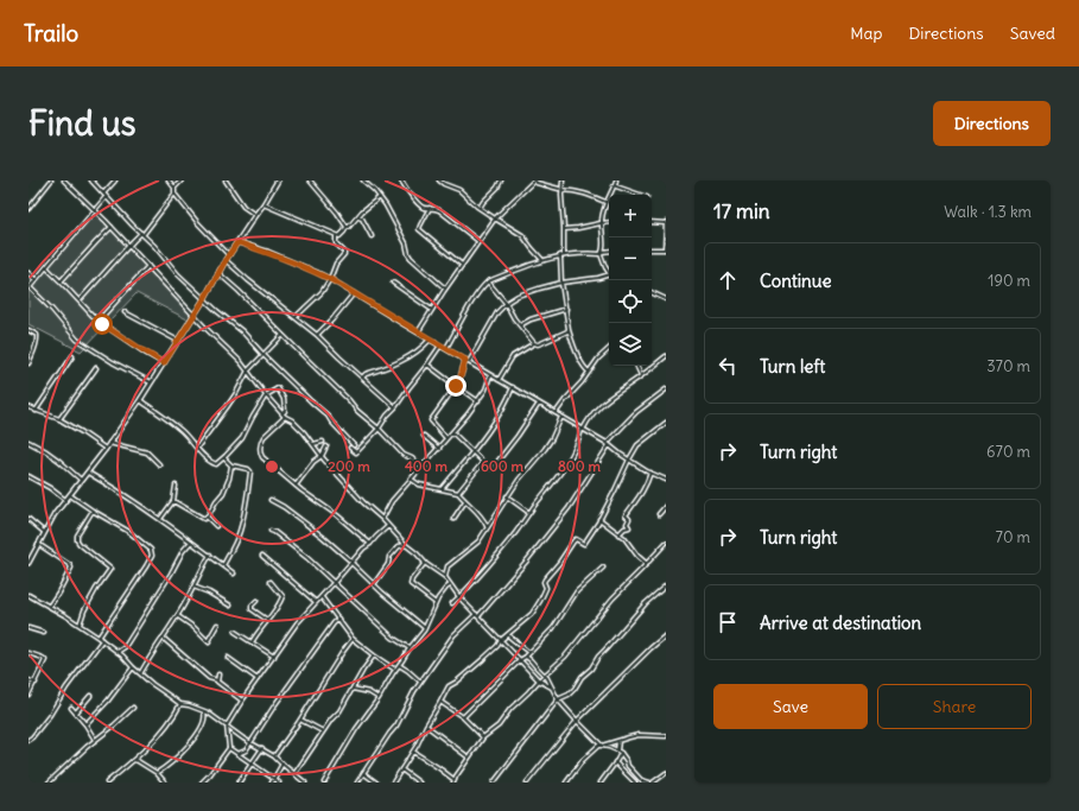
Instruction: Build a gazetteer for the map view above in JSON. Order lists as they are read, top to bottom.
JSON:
{
  "page": {
    "header": "Trailo",
    "nav": ["Map", "Directions", "Saved"],
    "buttons": [
      "Directions",
      ["Save", "Share"]
    ],
    "title": "Find us",
    "heading": ["17 min", "Walk · 1.3 km"],
    "map_buttons": ["+", "−"],
    "list": [
      ["Continue", "190 m"],
      ["Turn left", "370 m"],
      ["Turn right", "670 m"],
      ["Turn right", "70 m"],
      "Arrive at destination"
    ]
  },
  "rings": [
    "200 m",
    "400 m",
    "600 m",
    "800 m"
  ]
}
